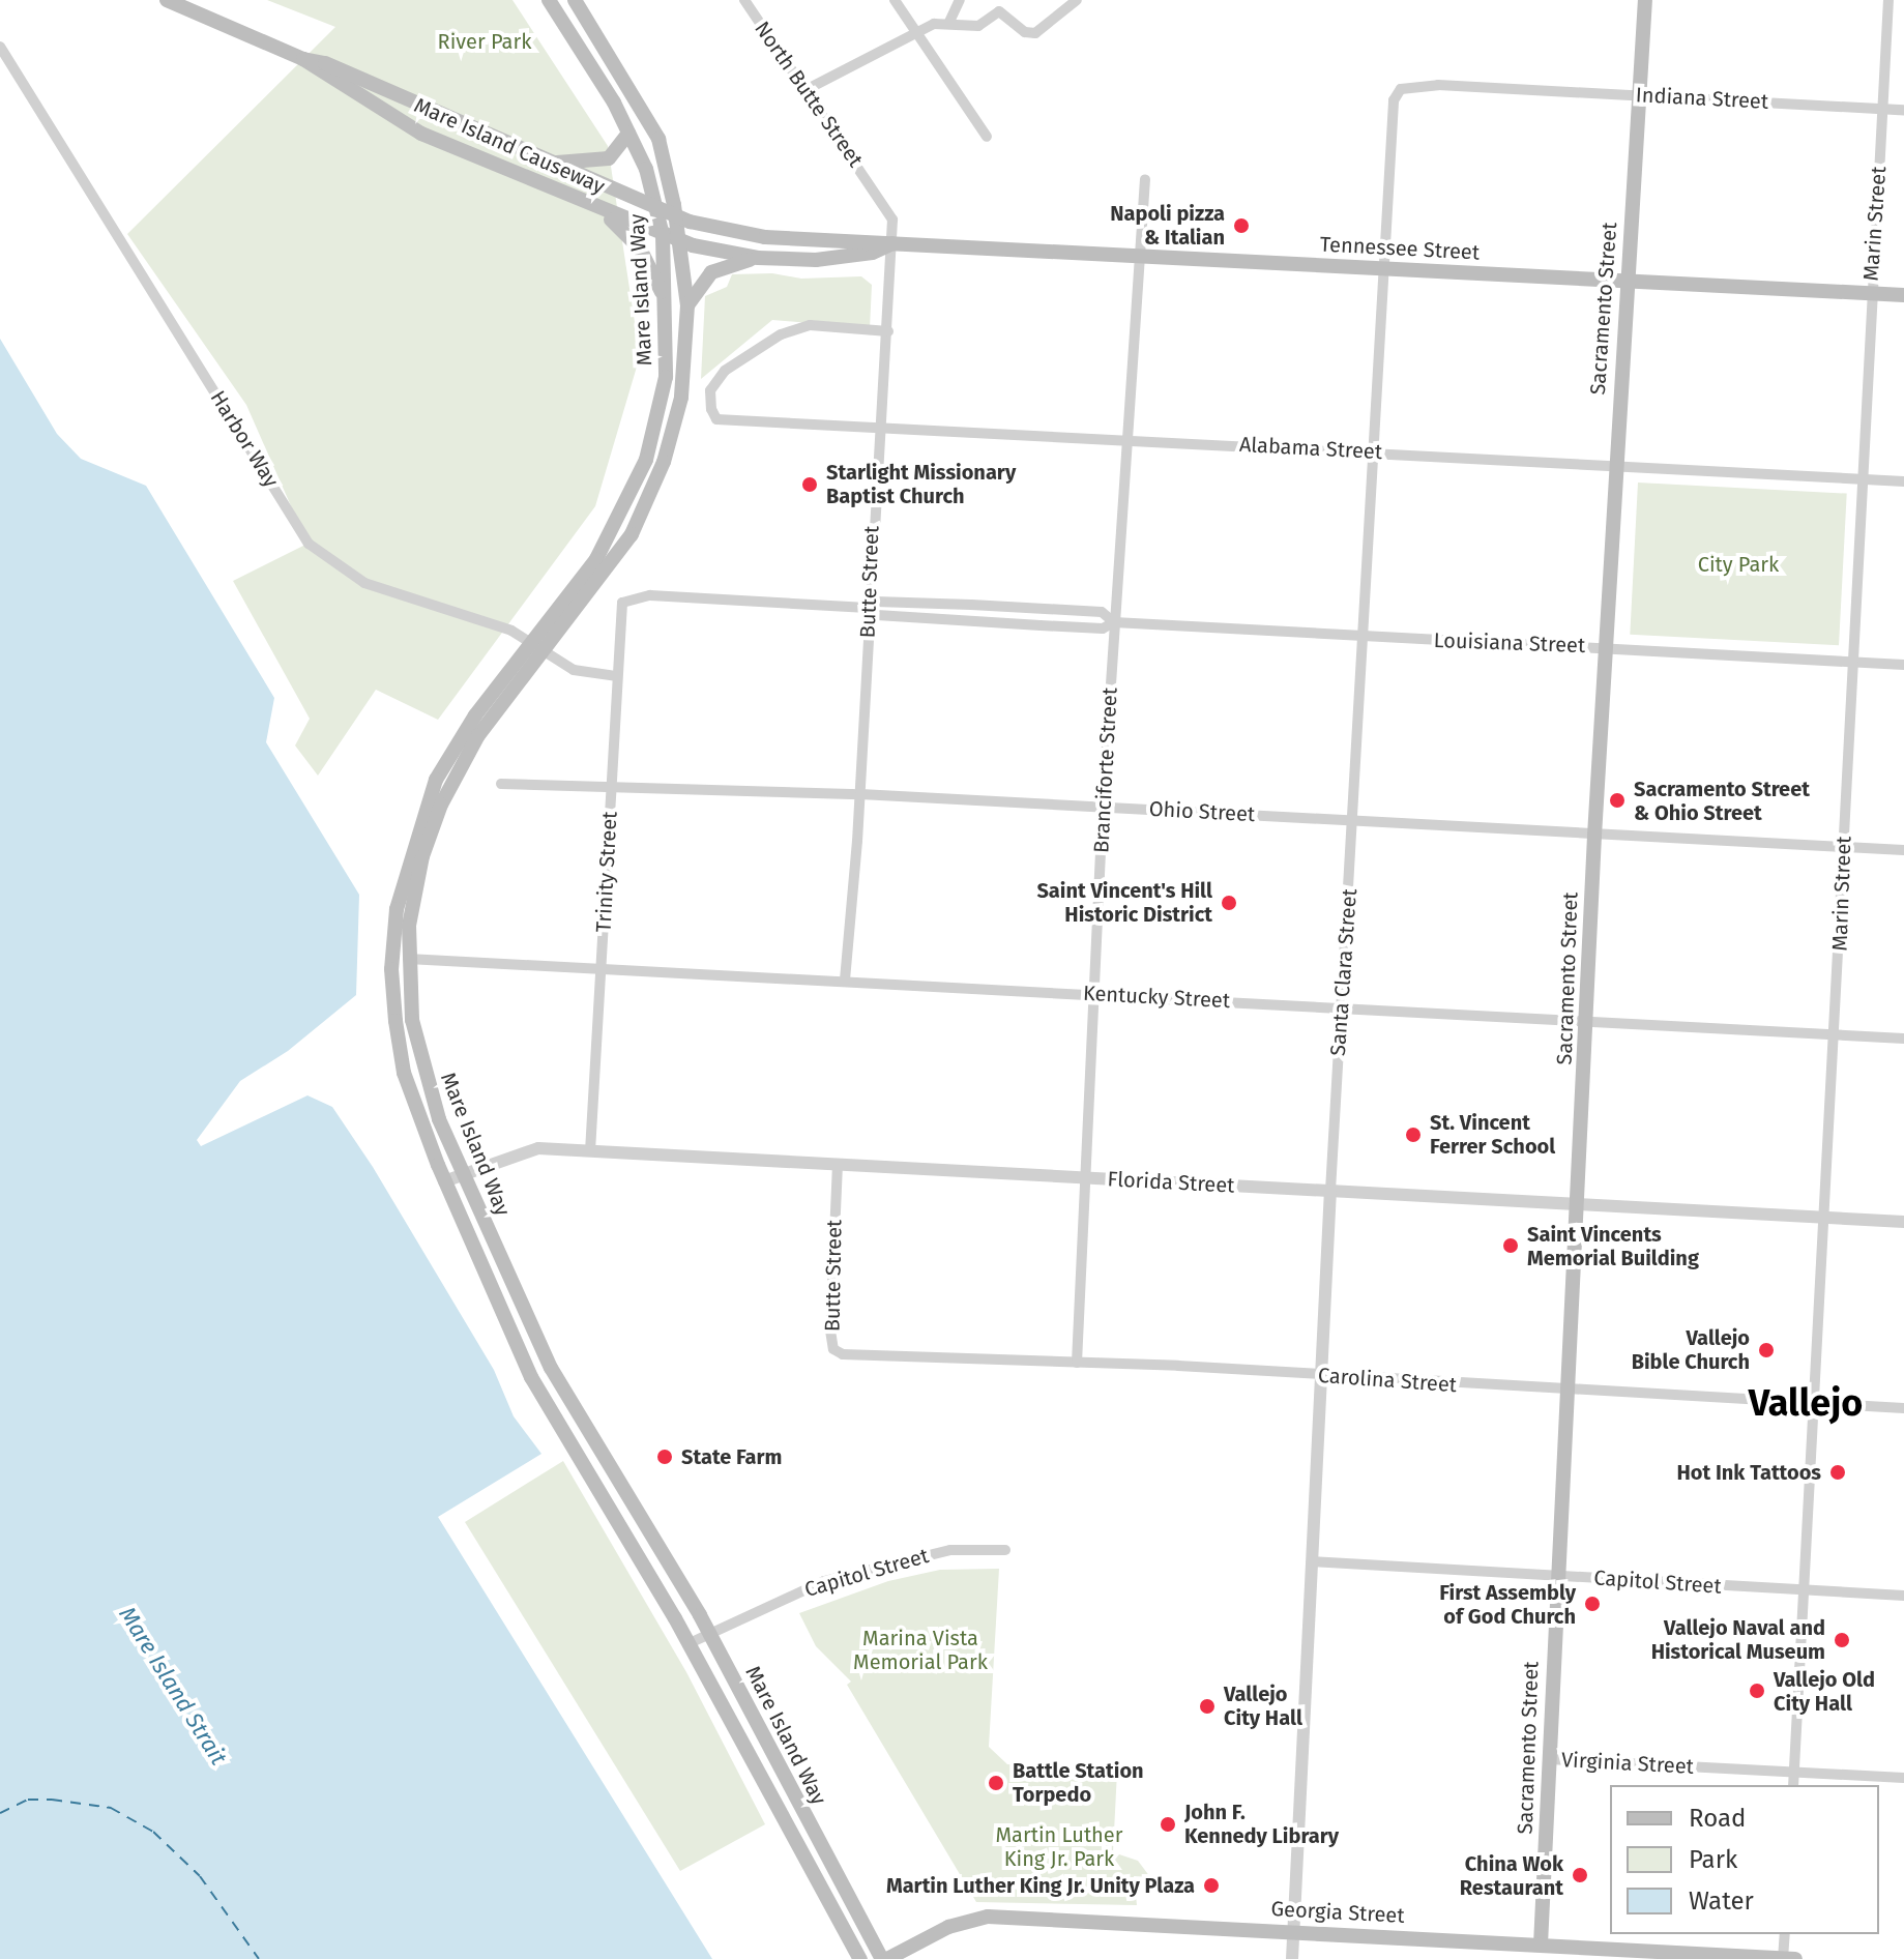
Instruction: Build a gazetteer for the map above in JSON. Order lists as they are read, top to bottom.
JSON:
{
  "streets": {
    "main road": [
      "Mare Island Causeway",
      "Tennessee Street",
      "Mare Island Way",
      "Sacramento Street",
      "Georgia Street"
    ],
    "street": [
      "North Butte Street",
      "Indiana Street",
      "Marin Street",
      "Harbor Way",
      "Alabama Street",
      "Butte Street",
      "Louisiana Street",
      "Branciforte Street",
      "Ohio Street",
      "Trinity Street",
      "Santa Clara Street",
      "Kentucky Street",
      "Florida Street",
      "Carolina Street",
      "Capitol Street",
      "Virginia Street"
    ]
  },
  "crossings": [
    ["North Butte Street", "Butte Street"],
    ["Indiana Street", "Marin Street"],
    ["Indiana Street", "Sacramento Street"],
    ["Indiana Street", "Santa Clara Street"],
    ["Mare Island Causeway", "Tennessee Street"],
    ["Mare Island Causeway", "Mare Island Way"],
    ["Marin Street", "Tennessee Street"],
    ["Marin Street", "Alabama Street"],
    ["Marin Street", "Louisiana Street"],
    ["Marin Street", "Ohio Street"],
    ["Marin Street", "Kentucky Street"],
    ["Marin Street", "Florida Street"],
    ["Marin Street", "Carolina Street"],
    ["Marin Street", "Capitol Street"],
    ["Marin Street", "Virginia Street"],
    ["Tennessee Street", "Mare Island Way"],
    ["Tennessee Street", "Sacramento Street"],
    ["Tennessee Street", "Butte Street"],
    ["Tennessee Street", "Branciforte Street"],
    ["Tennessee Street", "Santa Clara Street"],
    ["Mare Island Way", "Harbor Way"],
    ["Mare Island Way", "Kentucky Street"],
    ["Mare Island Way", "Florida Street"],
    ["Mare Island Way", "Capitol Street"],
    ["Mare Island Way", "Georgia Street"],
    ["Sacramento Street", "Alabama Street"],
    ["Sacramento Street", "Louisiana Street"],
    ["Sacramento Street", "Ohio Street"],
    ["Sacramento Street", "Kentucky Street"],
    ["Sacramento Street", "Florida Street"],
    ["Sacramento Street", "Carolina Street"],
    ["Sacramento Street", "Capitol Street"],
    ["Sacramento Street", "Virginia Street"],
    ["Sacramento Street", "Georgia Street"],
    ["Harbor Way", "Trinity Street"],
    ["Alabama Street", "Butte Street"],
    ["Alabama Street", "Branciforte Street"],
    ["Alabama Street", "Santa Clara Street"],
    ["Butte Street", "Louisiana Street"],
    ["Butte Street", "Ohio Street"],
    ["Butte Street", "Kentucky Street"],
    ["Butte Street", "Florida Street"],
    ["Butte Street", "Carolina Street"],
    ["Louisiana Street", "Branciforte Street"],
    ["Louisiana Street", "Trinity Street"],
    ["Louisiana Street", "Santa Clara Street"],
    ["Branciforte Street", "Ohio Street"],
    ["Branciforte Street", "Kentucky Street"],
    ["Branciforte Street", "Florida Street"],
    ["Branciforte Street", "Carolina Street"],
    ["Ohio Street", "Trinity Street"],
    ["Ohio Street", "Santa Clara Street"],
    ["Trinity Street", "Kentucky Street"],
    ["Trinity Street", "Florida Street"],
    ["Santa Clara Street", "Kentucky Street"],
    ["Santa Clara Street", "Florida Street"],
    ["Santa Clara Street", "Carolina Street"],
    ["Santa Clara Street", "Capitol Street"],
    ["Santa Clara Street", "Georgia Street"]
  ],
  "districts": ["Vallejo"],
  "water": ["Mare Island Strait"],
  "parks": [
    "River Park",
    "City Park",
    "Marina Vista Memorial Park",
    "Martin Luther King Jr. Park"
  ],
  "places": [
    "Napoli pizza & Italian",
    "Starlight Missionary Baptist Church",
    "Sacramento Street & Ohio Street",
    "Saint Vincent's Hill Historic District",
    "St. Vincent Ferrer School",
    "Saint Vincents Memorial Building",
    "Vallejo Bible Church",
    "State Farm",
    "Hot Ink Tattoos",
    "First Assembly of God Church",
    "Vallejo Naval and Historical Museum",
    "Vallejo Old City Hall",
    "Vallejo City Hall",
    "Battle Station Torpedo",
    "John F. Kennedy Library",
    "China Wok Restaurant",
    "Martin Luther King Jr. Unity Plaza"
  ],
  "legend": ["Road", "Park", "Water"]
}
